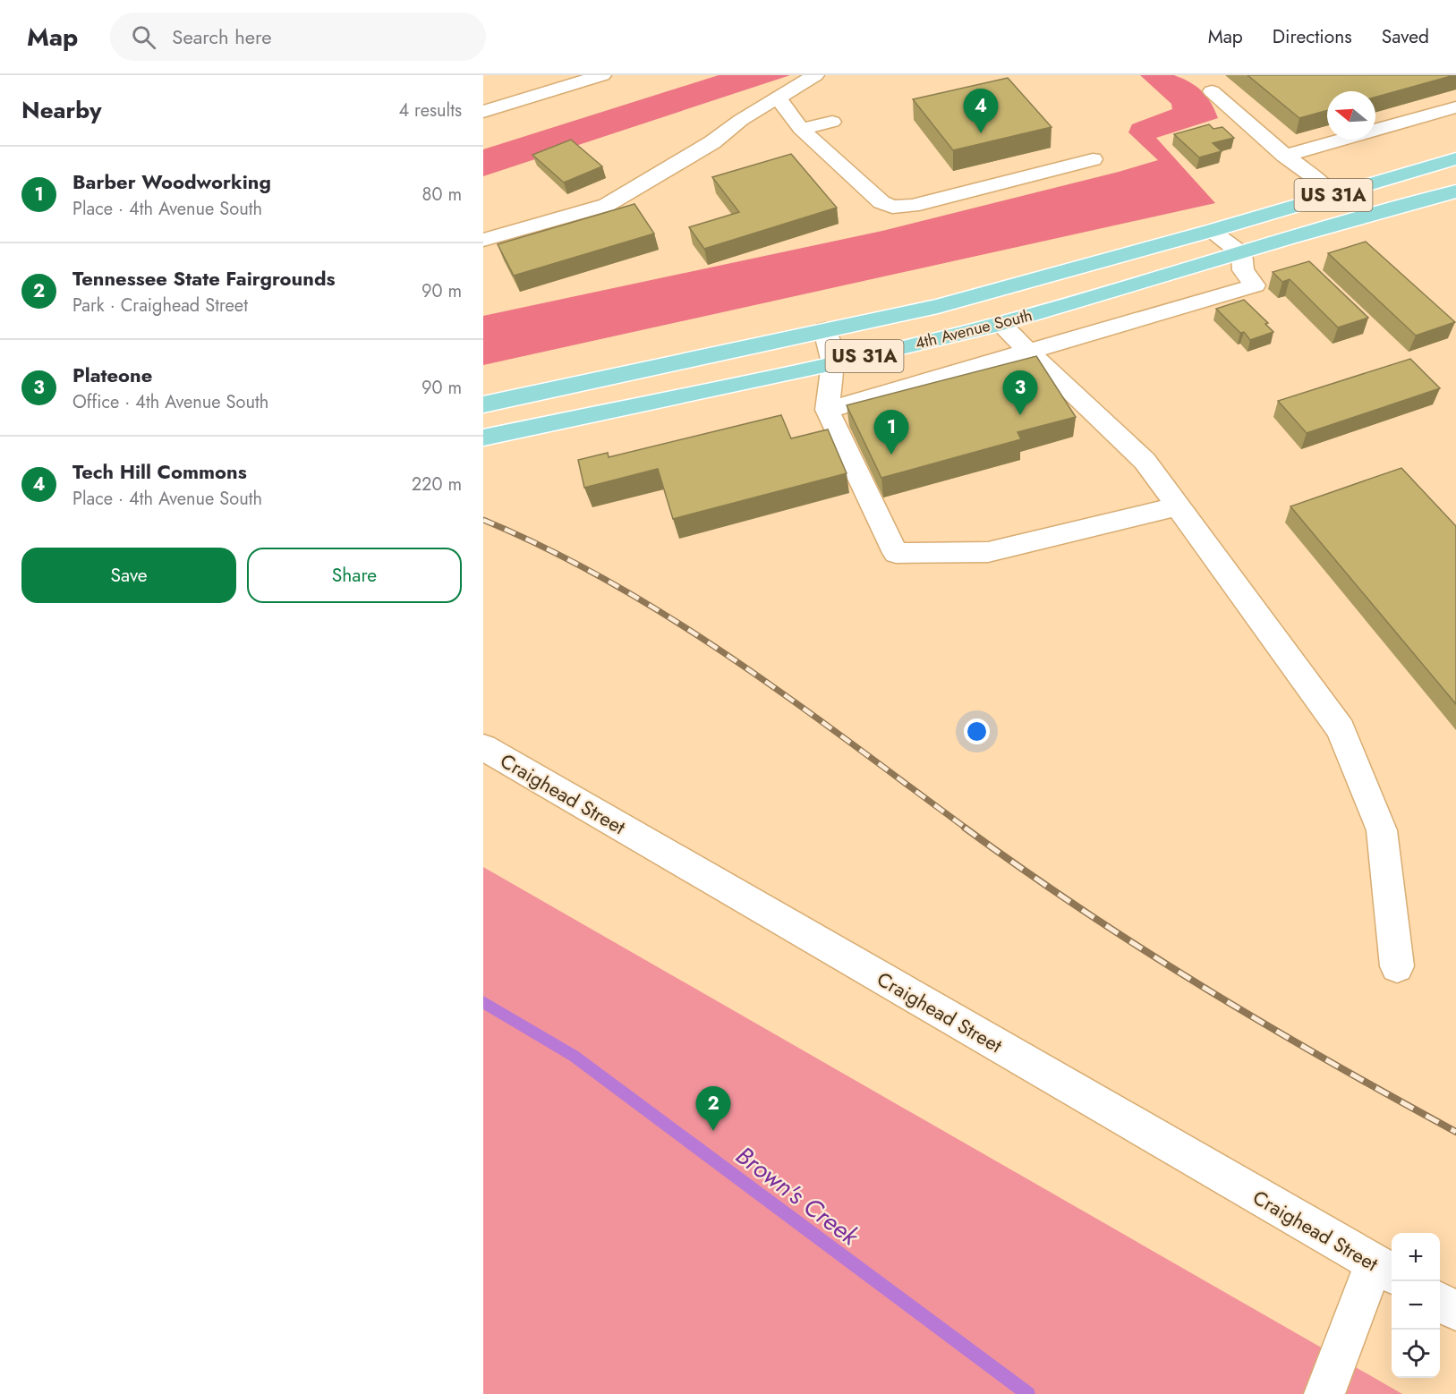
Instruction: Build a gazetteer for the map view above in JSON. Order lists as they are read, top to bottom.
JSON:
{
  "streets": {
    "main road": ["US 31A", "4th Avenue South"],
    "street": ["Craighead Street"]
  },
  "water": ["Brown's Creek"],
  "north": "left",
  "page": {
    "header": "Map",
    "search": "Search here",
    "nav": ["Map", "Directions", "Saved"],
    "heading": ["Nearby", "4 results"],
    "pins": [
      "4",
      "3",
      "1",
      "2"
    ],
    "list": [
      {
        "mark": "1",
        "name": "Barber Woodworking",
        "note": "Place · 4th Avenue South",
        "value": "80 m"
      },
      {
        "mark": "2",
        "name": "Tennessee State Fairgrounds",
        "note": "Park · Craighead Street",
        "value": "90 m"
      },
      {
        "mark": "3",
        "name": "Plateone",
        "note": "Office · 4th Avenue South",
        "value": "90 m"
      },
      {
        "mark": "4",
        "name": "Tech Hill Commons",
        "note": "Place · 4th Avenue South",
        "value": "220 m"
      }
    ],
    "buttons": ["Save", "Share"],
    "map_buttons": ["+", "−"]
  }
}
